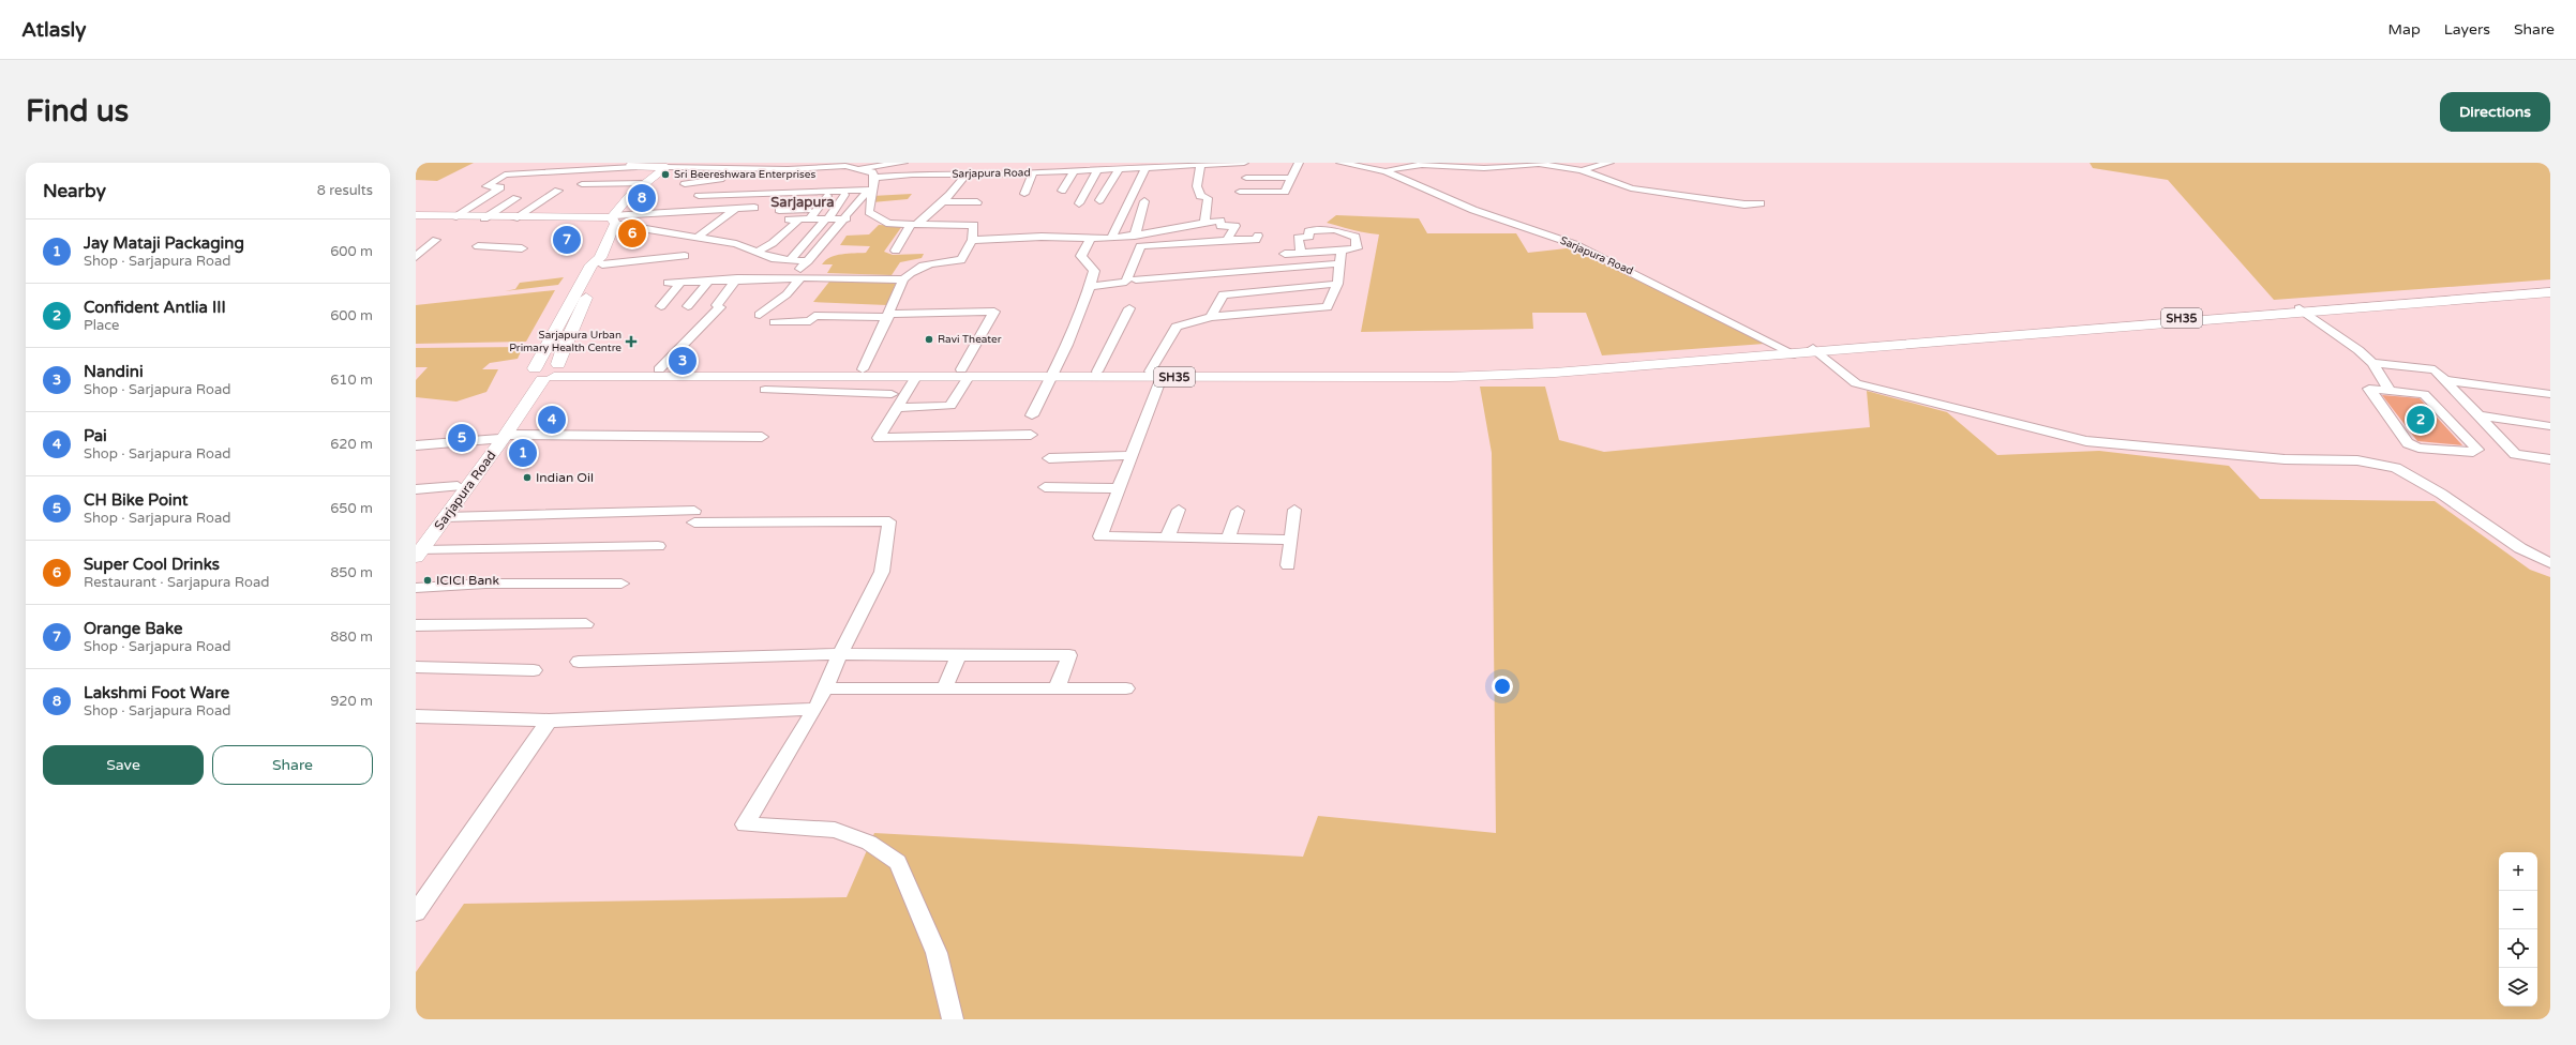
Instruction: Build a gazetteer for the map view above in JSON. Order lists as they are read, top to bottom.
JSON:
{
  "streets": {
    "main road": ["Sarjapura Road", "SH35"]
  },
  "crossings": [
    ["Sarjapura Road", "SH35"]
  ],
  "districts": ["Sarjapura"],
  "places": {
    "other": [
      "Sri Beereshwara Enterprises",
      "Ravi Theater",
      "Indian Oil",
      "ICICI Bank"
    ],
    "health": ["Sarjapura Urban Primary Health Centre"]
  },
  "page": {
    "header": "Atlasly",
    "nav": ["Map", "Layers", "Share"],
    "buttons": [
      "Directions",
      ["Save", "Share"]
    ],
    "title": "Find us",
    "heading": ["Nearby", "8 results"],
    "pins": [
      "8",
      "6",
      "7",
      "3",
      "2",
      "4",
      "5",
      "1"
    ],
    "list": [
      {
        "mark": "1",
        "name": "Jay Mataji Packaging",
        "note": "Shop · Sarjapura Road",
        "value": "600 m"
      },
      {
        "mark": "2",
        "name": "Confident Antlia III",
        "note": "Place",
        "value": "600 m"
      },
      {
        "mark": "3",
        "name": "Nandini",
        "note": "Shop · Sarjapura Road",
        "value": "610 m"
      },
      {
        "mark": "4",
        "name": "Pai",
        "note": "Shop · Sarjapura Road",
        "value": "620 m"
      },
      {
        "mark": "5",
        "name": "CH Bike Point",
        "note": "Shop · Sarjapura Road",
        "value": "650 m"
      },
      {
        "mark": "6",
        "name": "Super Cool Drinks",
        "note": "Restaurant · Sarjapura Road",
        "value": "850 m"
      },
      {
        "mark": "7",
        "name": "Orange Bake",
        "note": "Shop · Sarjapura Road",
        "value": "880 m"
      },
      {
        "mark": "8",
        "name": "Lakshmi Foot Ware",
        "note": "Shop · Sarjapura Road",
        "value": "920 m"
      }
    ],
    "map_buttons": ["+", "−"]
  }
}
